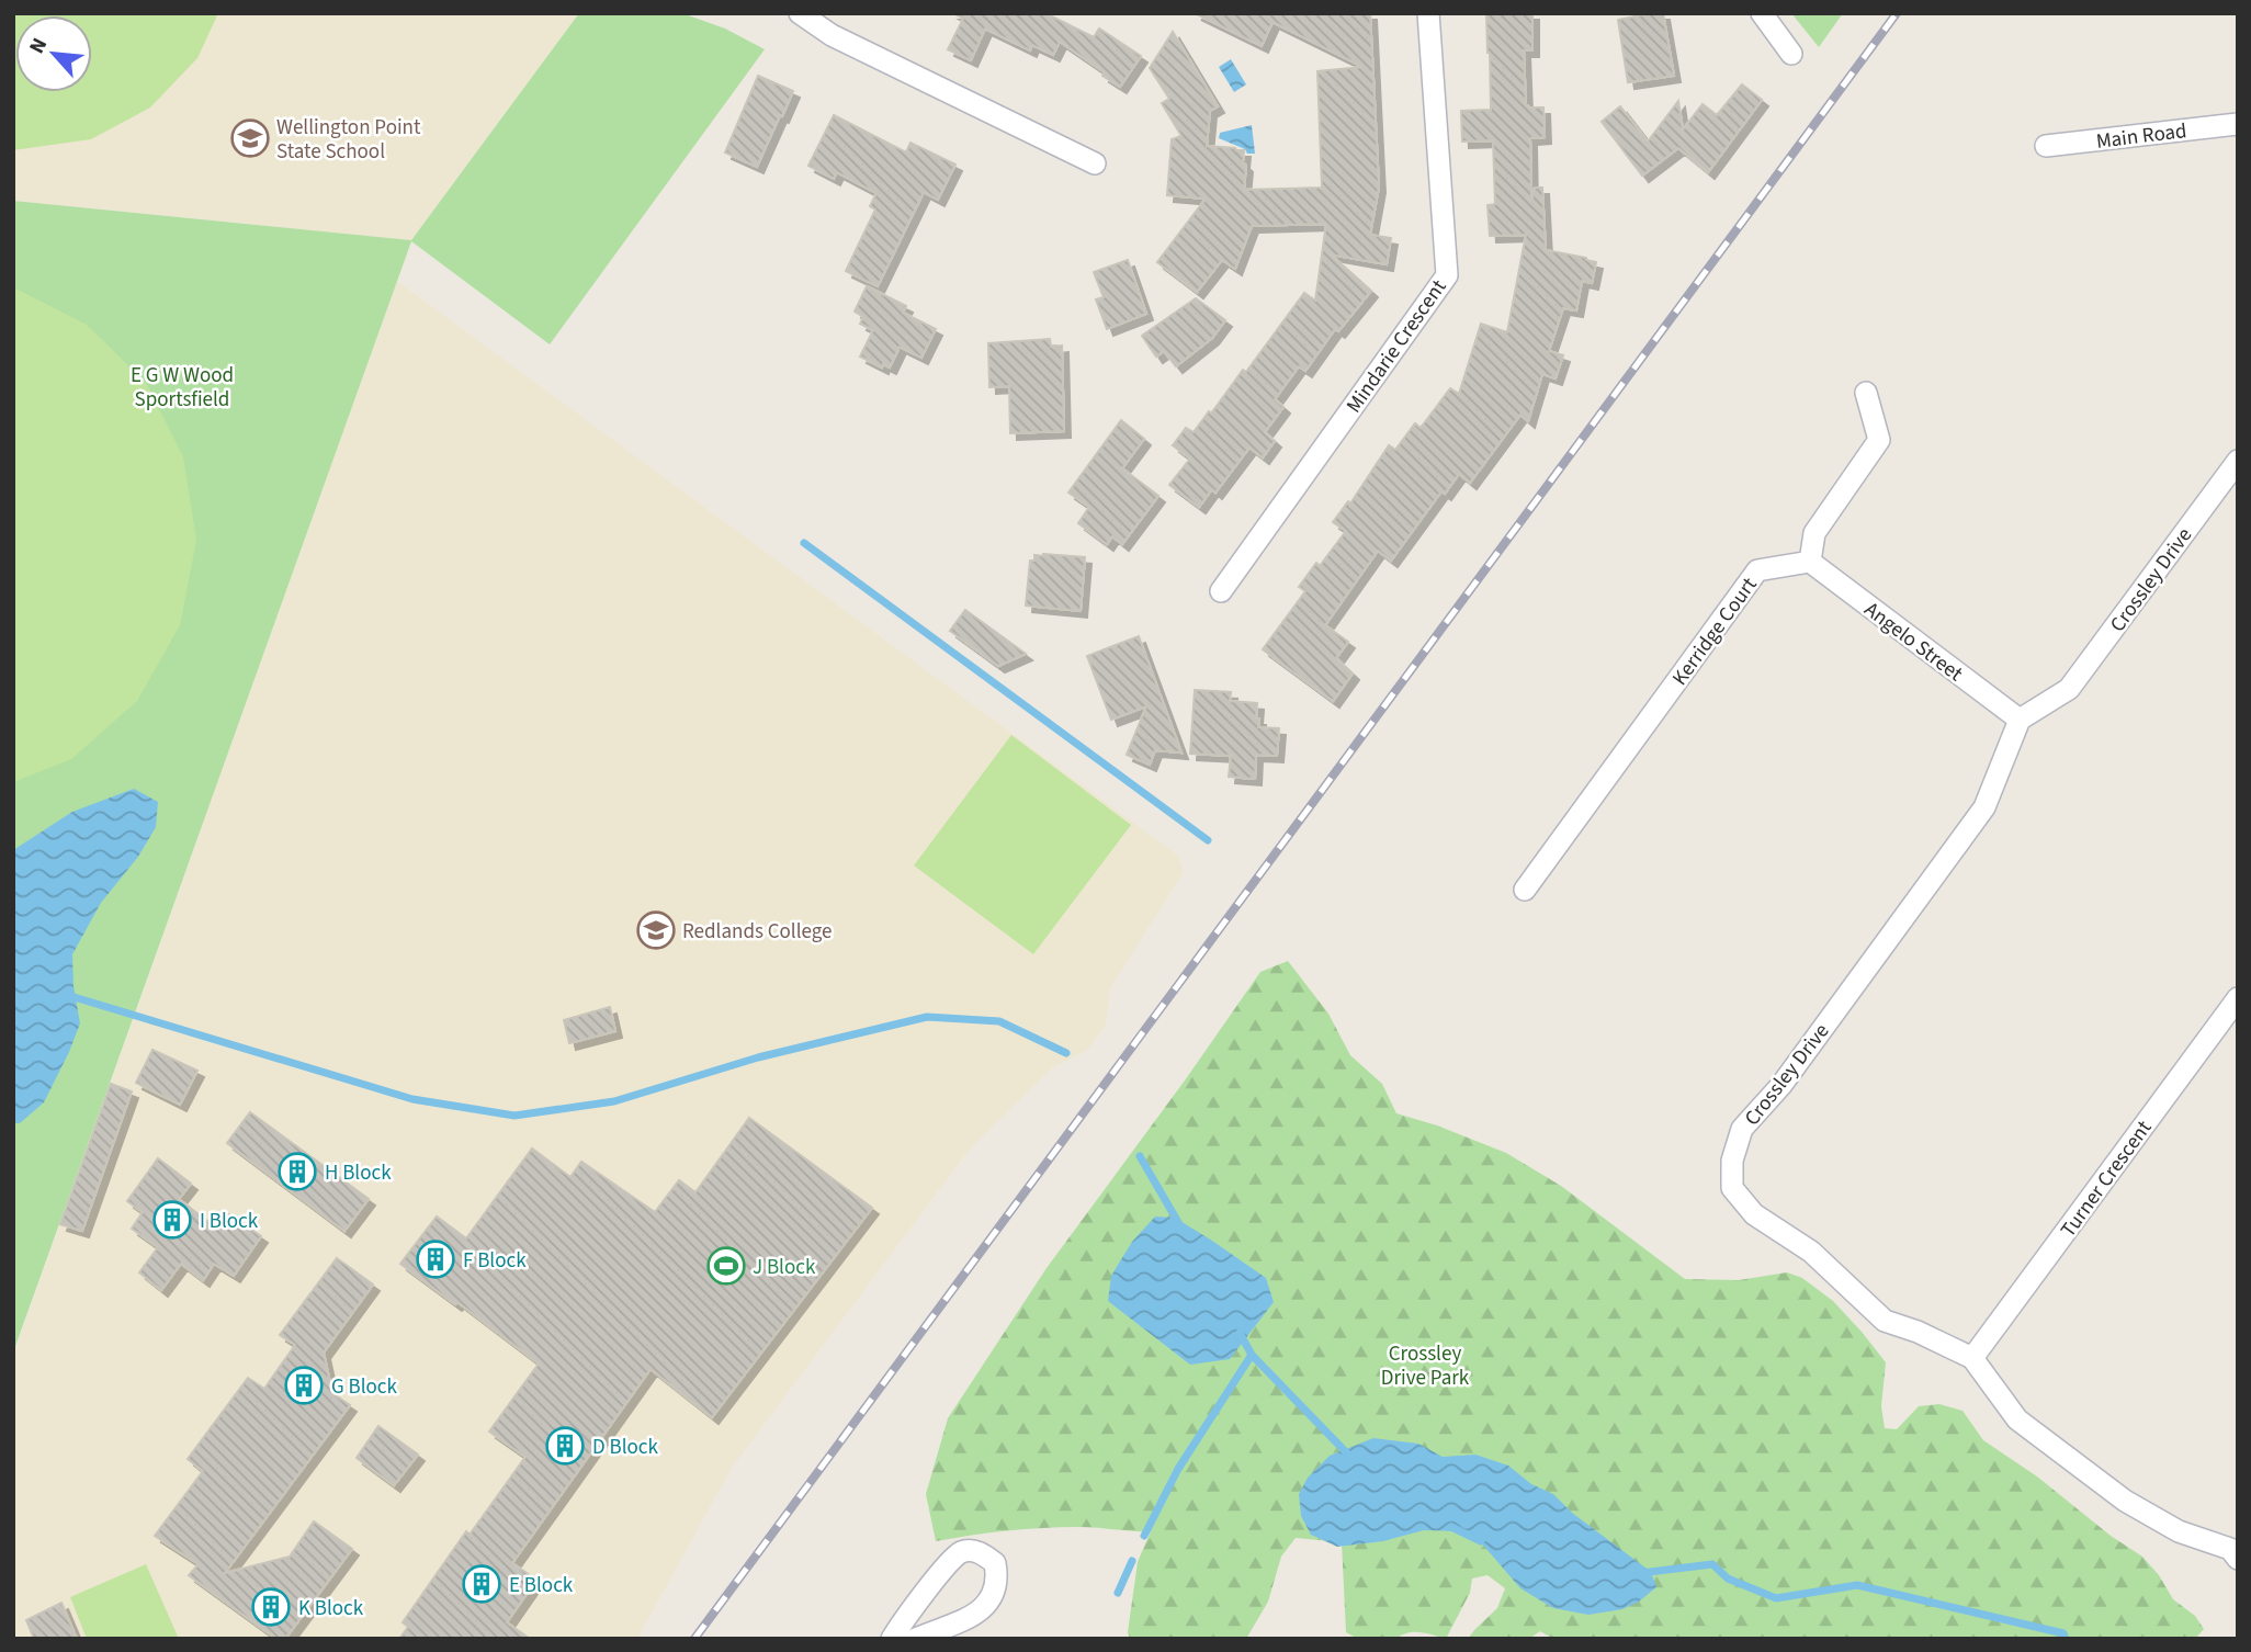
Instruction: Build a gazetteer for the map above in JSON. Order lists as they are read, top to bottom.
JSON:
{
  "streets": {
    "street": [
      "Main Road",
      "Mindarie Crescent",
      "Crossley Drive",
      "Kerridge Court",
      "Angelo Street",
      "Turner Crescent"
    ]
  },
  "crossings": [
    ["Crossley Drive", "Angelo Street"],
    ["Crossley Drive", "Turner Crescent"],
    ["Kerridge Court", "Angelo Street"]
  ],
  "parks": ["E G W Wood Sportsfield", "Crossley Drive Park"],
  "places": {
    "school or university": ["Wellington Point State School", "Redlands College"],
    "building": [
      "H Block",
      "I Block",
      "F Block",
      "G Block",
      "D Block",
      "E Block",
      "K Block"
    ],
    "sports": ["J Block"]
  },
  "north": "top left"
}
